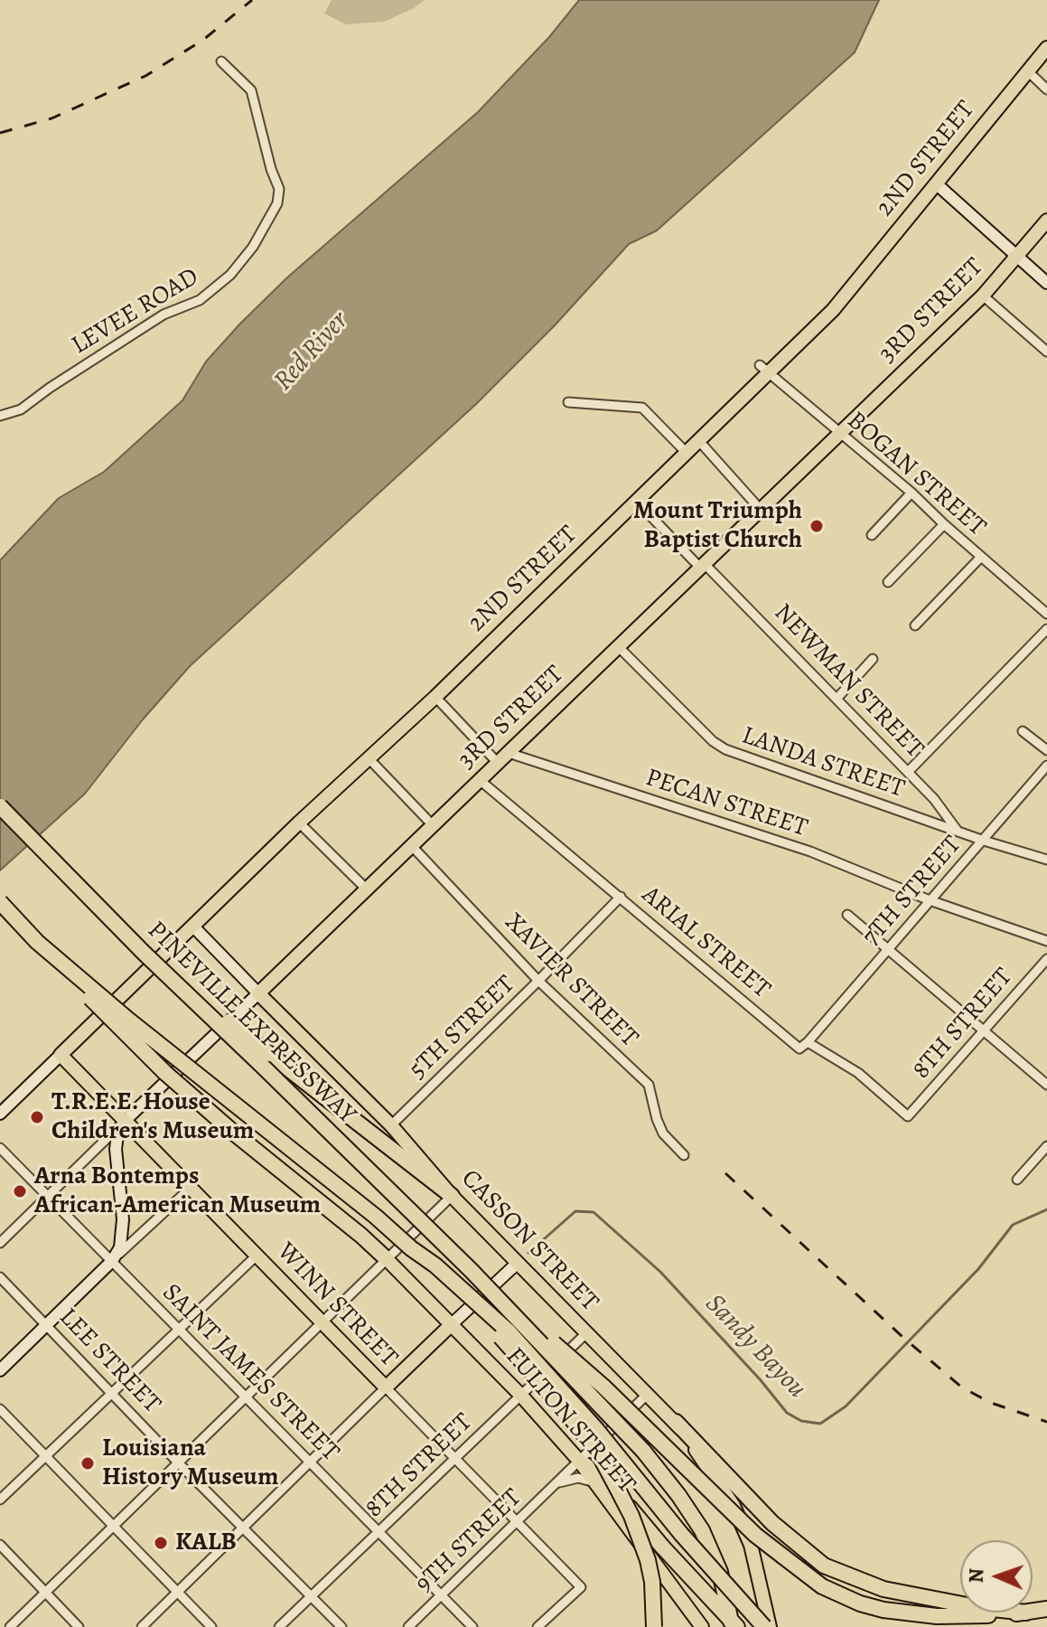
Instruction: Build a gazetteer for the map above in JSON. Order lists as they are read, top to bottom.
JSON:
{
  "streets": {
    "highway": ["PINEVILLE EXPRESSWAY"],
    "main road": [
      "2ND STREET",
      "3RD STREET",
      "CASSON STREET",
      "WINN STREET",
      "FULTON STREET"
    ],
    "street": [
      "LEVEE ROAD",
      "BOGAN STREET",
      "NEWMAN STREET",
      "LANDA STREET",
      "PECAN STREET",
      "7TH STREET",
      "ARIAL STREET",
      "XAVIER STREET",
      "8TH STREET",
      "5TH STREET",
      "LEE STREET",
      "SAINT JAMES STREET",
      "9TH STREET"
    ]
  },
  "crossings": [
    ["2ND STREET", "BOGAN STREET"],
    ["2ND STREET", "NEWMAN STREET"],
    ["2ND STREET", "CASSON STREET"],
    ["2ND STREET", "WINN STREET"],
    ["3RD STREET", "BOGAN STREET"],
    ["3RD STREET", "NEWMAN STREET"],
    ["3RD STREET", "LANDA STREET"],
    ["3RD STREET", "PECAN STREET"],
    ["3RD STREET", "ARIAL STREET"],
    ["3RD STREET", "XAVIER STREET"],
    ["3RD STREET", "CASSON STREET"],
    ["3RD STREET", "WINN STREET"],
    ["3RD STREET", "SAINT JAMES STREET"],
    ["NEWMAN STREET", "LANDA STREET"],
    ["LANDA STREET", "7TH STREET"],
    ["PECAN STREET", "7TH STREET"],
    ["7TH STREET", "ARIAL STREET"],
    ["ARIAL STREET", "8TH STREET"],
    ["ARIAL STREET", "5TH STREET"],
    ["XAVIER STREET", "5TH STREET"],
    ["8TH STREET", "CASSON STREET"],
    ["8TH STREET", "WINN STREET"],
    ["8TH STREET", "LEE STREET"],
    ["8TH STREET", "SAINT JAMES STREET"],
    ["8TH STREET", "FULTON STREET"],
    ["5TH STREET", "CASSON STREET"],
    ["CASSON STREET", "9TH STREET"],
    ["WINN STREET", "9TH STREET"],
    ["SAINT JAMES STREET", "9TH STREET"],
    ["FULTON STREET", "9TH STREET"]
  ],
  "water": ["Red River", "Sandy Bayou"],
  "places": [
    "Mount Triumph Baptist Church",
    "T.R.E.E. House Children's Museum",
    "Arna Bontemps African-American Museum",
    "Louisiana History Museum",
    "KALB"
  ],
  "north": "left"
}
